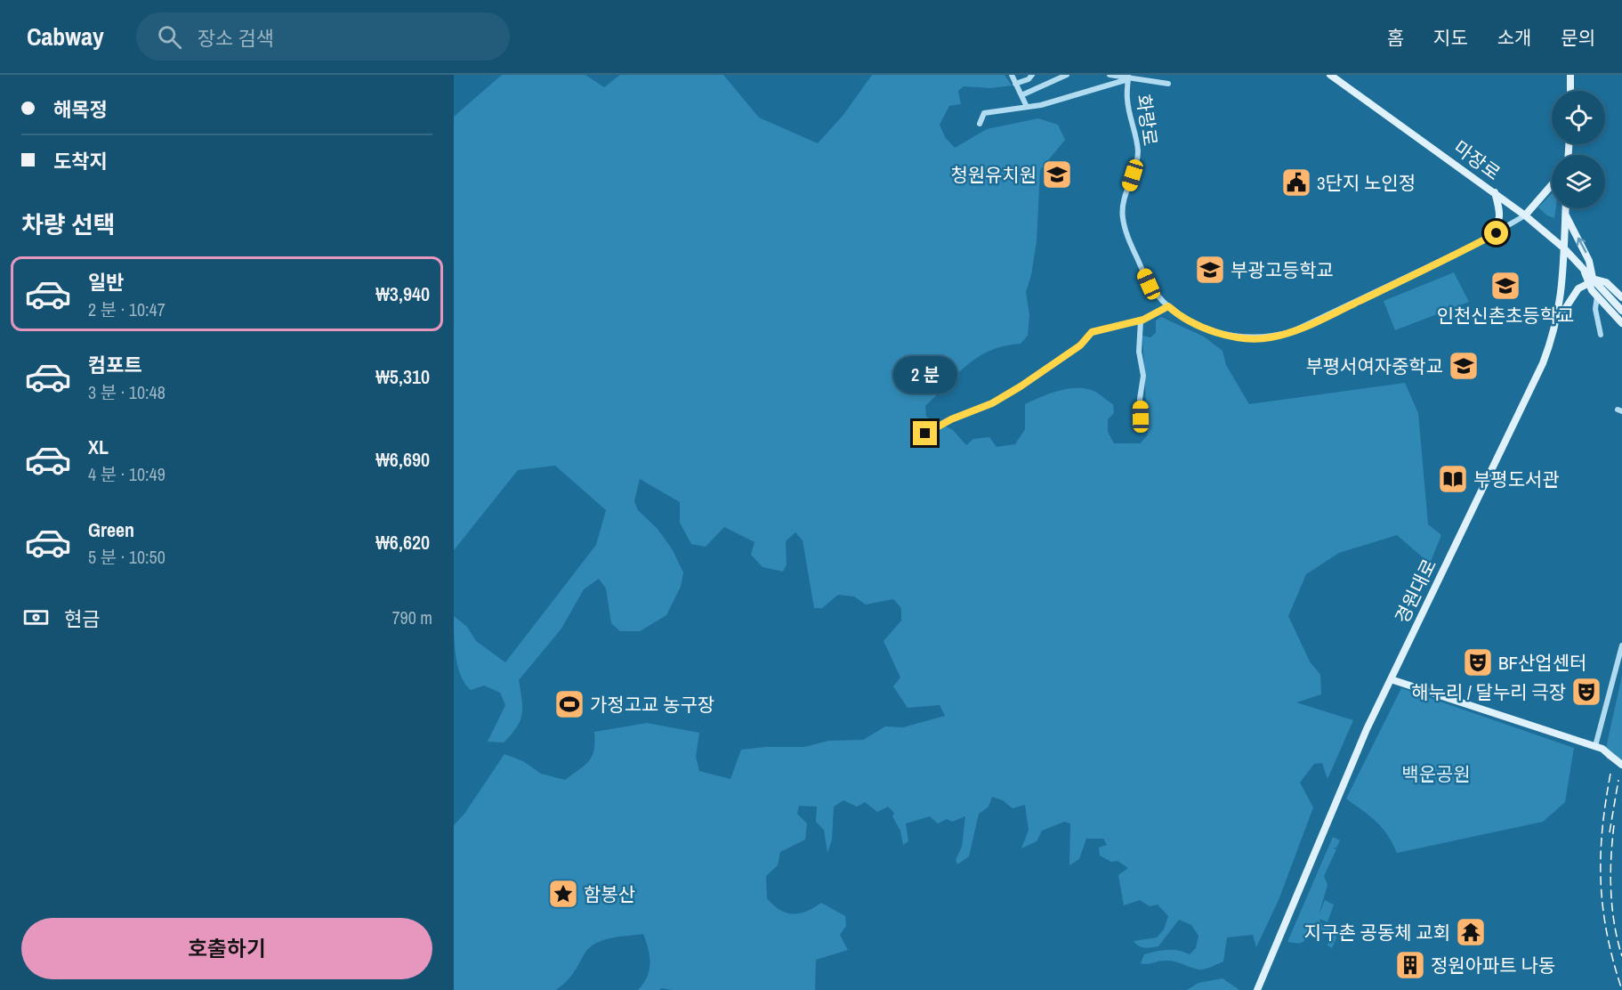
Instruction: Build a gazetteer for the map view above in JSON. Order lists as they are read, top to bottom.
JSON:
{
  "streets": {
    "main road": ["마장로", "경원대로"],
    "street": ["화랑로"]
  },
  "crossings": [
    ["화랑로", "마장로"],
    ["마장로", "경원대로"]
  ],
  "parks": ["백운공원"],
  "places": {
    "school or university": [
      "청원유치원",
      "부광고등학교",
      "인천신촌초등학교",
      "부평서여자중학교"
    ],
    "public building": ["3단지 노인정"],
    "library": ["부평도서관"],
    "theatre": ["BF산업센터", "해누리 / 달누리 극장"],
    "sports": ["가정고교 농구장"],
    "place": ["함봉산"],
    "temple": ["지구촌 공동체 교회"],
    "building": ["정원아파트 나동"]
  },
  "page": {
    "header": "Cabway",
    "search": "장소 검색",
    "nav": [
      "홈",
      "지도",
      "소개",
      "문의"
    ],
    "banner": ["해목정", "도착지"],
    "heading": "차량 선택",
    "list": [
      {
        "name": "일반",
        "note": "2 분 · 10:47",
        "value": "₩3,940"
      },
      {
        "name": "컴포트",
        "note": "3 분 · 10:48",
        "value": "₩5,310"
      },
      {
        "name": "XL",
        "note": "4 분 · 10:49",
        "value": "₩6,690"
      },
      {
        "name": "Green",
        "note": "5 분 · 10:50",
        "value": "₩6,620"
      }
    ],
    "bubble": "2 분",
    "pay": ["현금", "790 m"],
    "buttons": "호출하기"
  }
}
